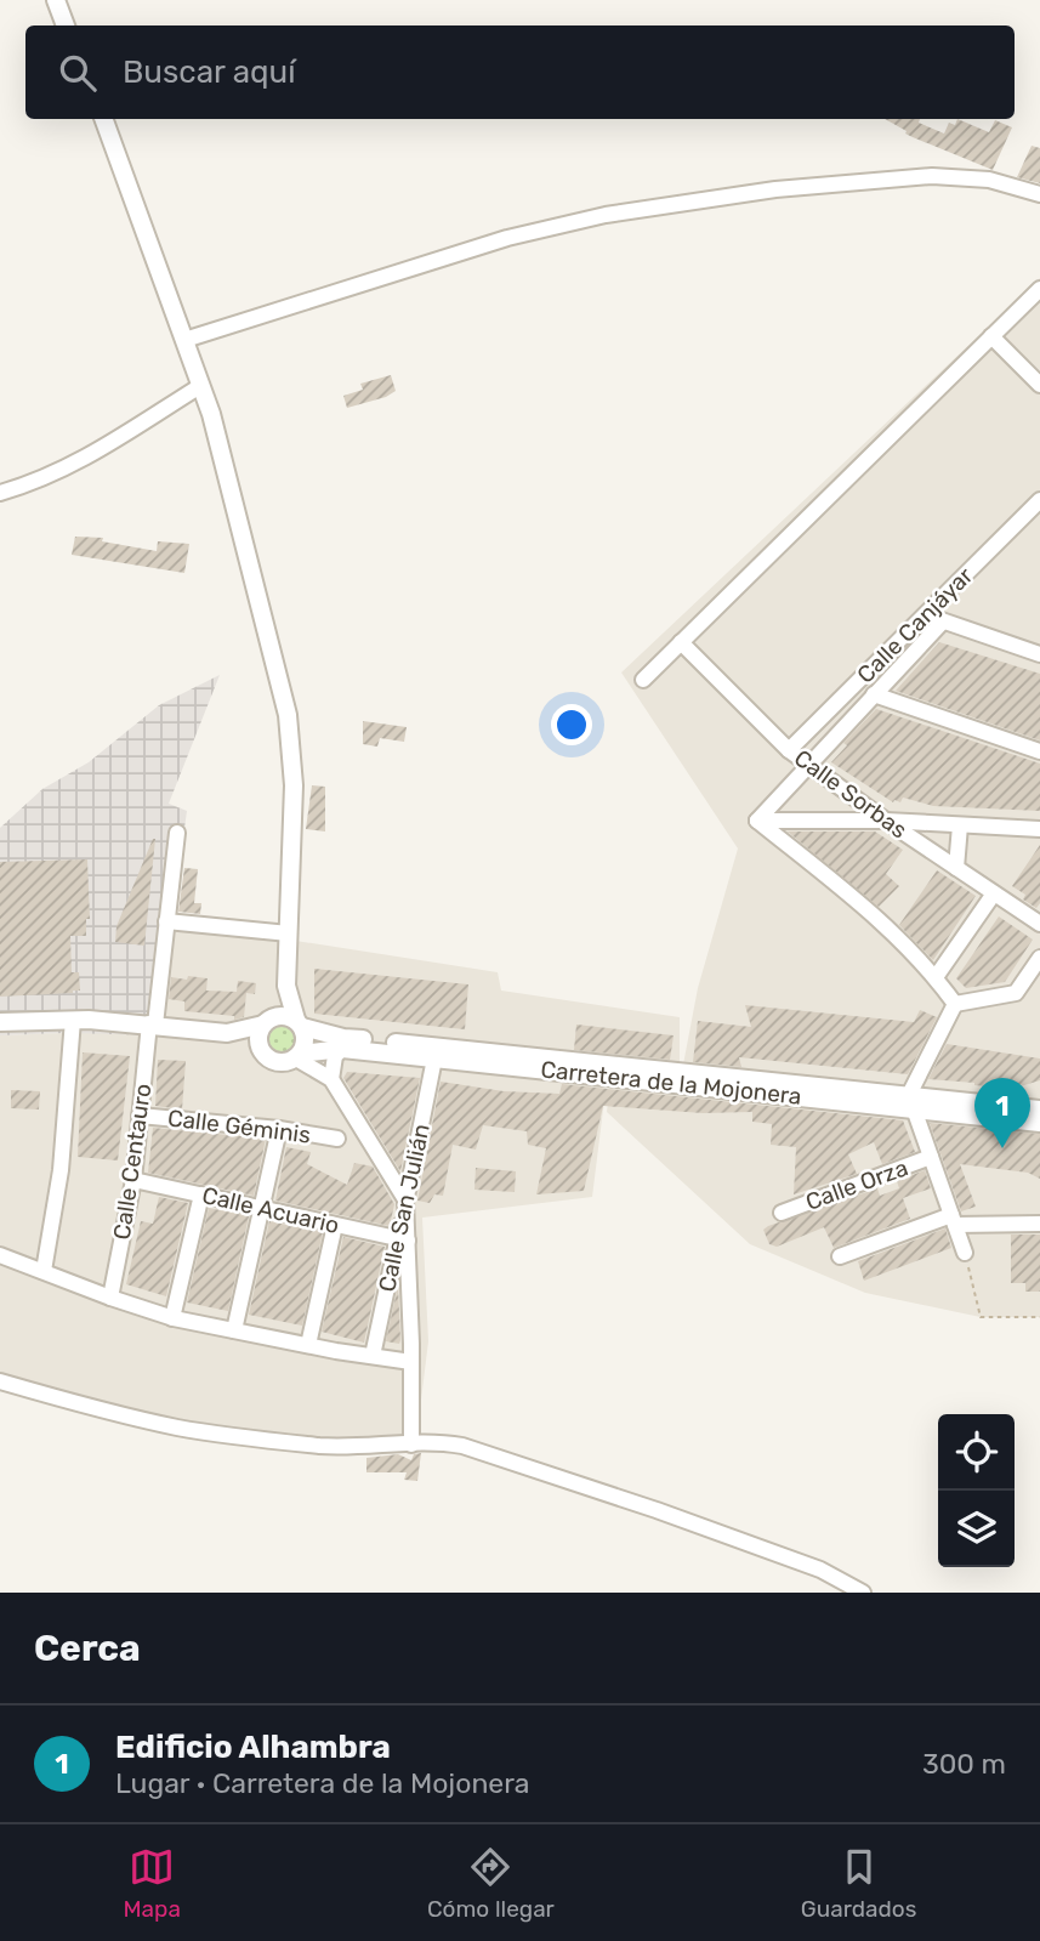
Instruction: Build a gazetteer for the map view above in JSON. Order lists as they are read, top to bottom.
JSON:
{
  "streets": {
    "street": [
      "Calle Canjáyar",
      "Calle Sorbas",
      "Carretera de la Mojonera",
      "Calle Géminis",
      "Calle Centauro",
      "Calle Orza",
      "Calle San Julián",
      "Calle Acuario"
    ]
  },
  "crossings": [
    ["Calle Canjáyar", "Calle Sorbas"],
    ["Carretera de la Mojonera", "Calle San Julián"],
    ["Calle Géminis", "Calle Centauro"],
    ["Calle Centauro", "Calle Acuario"],
    ["Calle San Julián", "Calle Acuario"]
  ],
  "page": {
    "search": "Buscar aquí",
    "pins": "1",
    "heading": "Cerca",
    "list": [
      {
        "mark": "1",
        "name": "Edificio Alhambra",
        "note": "Lugar · Carretera de la Mojonera",
        "value": "300 m"
      }
    ],
    "nav": ["Mapa", "Cómo llegar", "Guardados"]
  }
}
